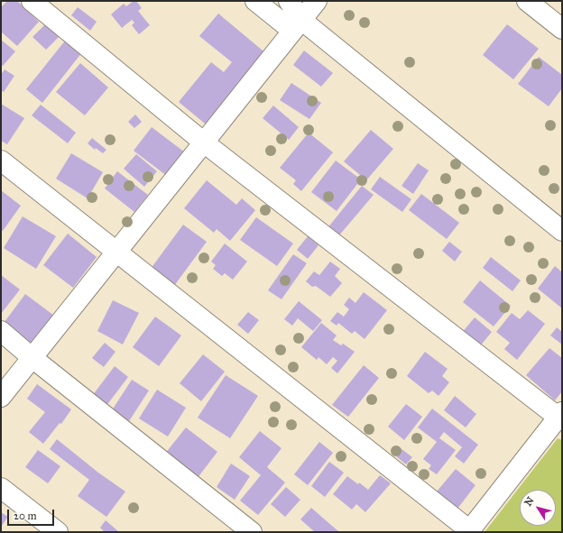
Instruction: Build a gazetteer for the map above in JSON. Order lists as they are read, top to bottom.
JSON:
{
  "scale_bar": "20 m",
  "north": "top left"
}
